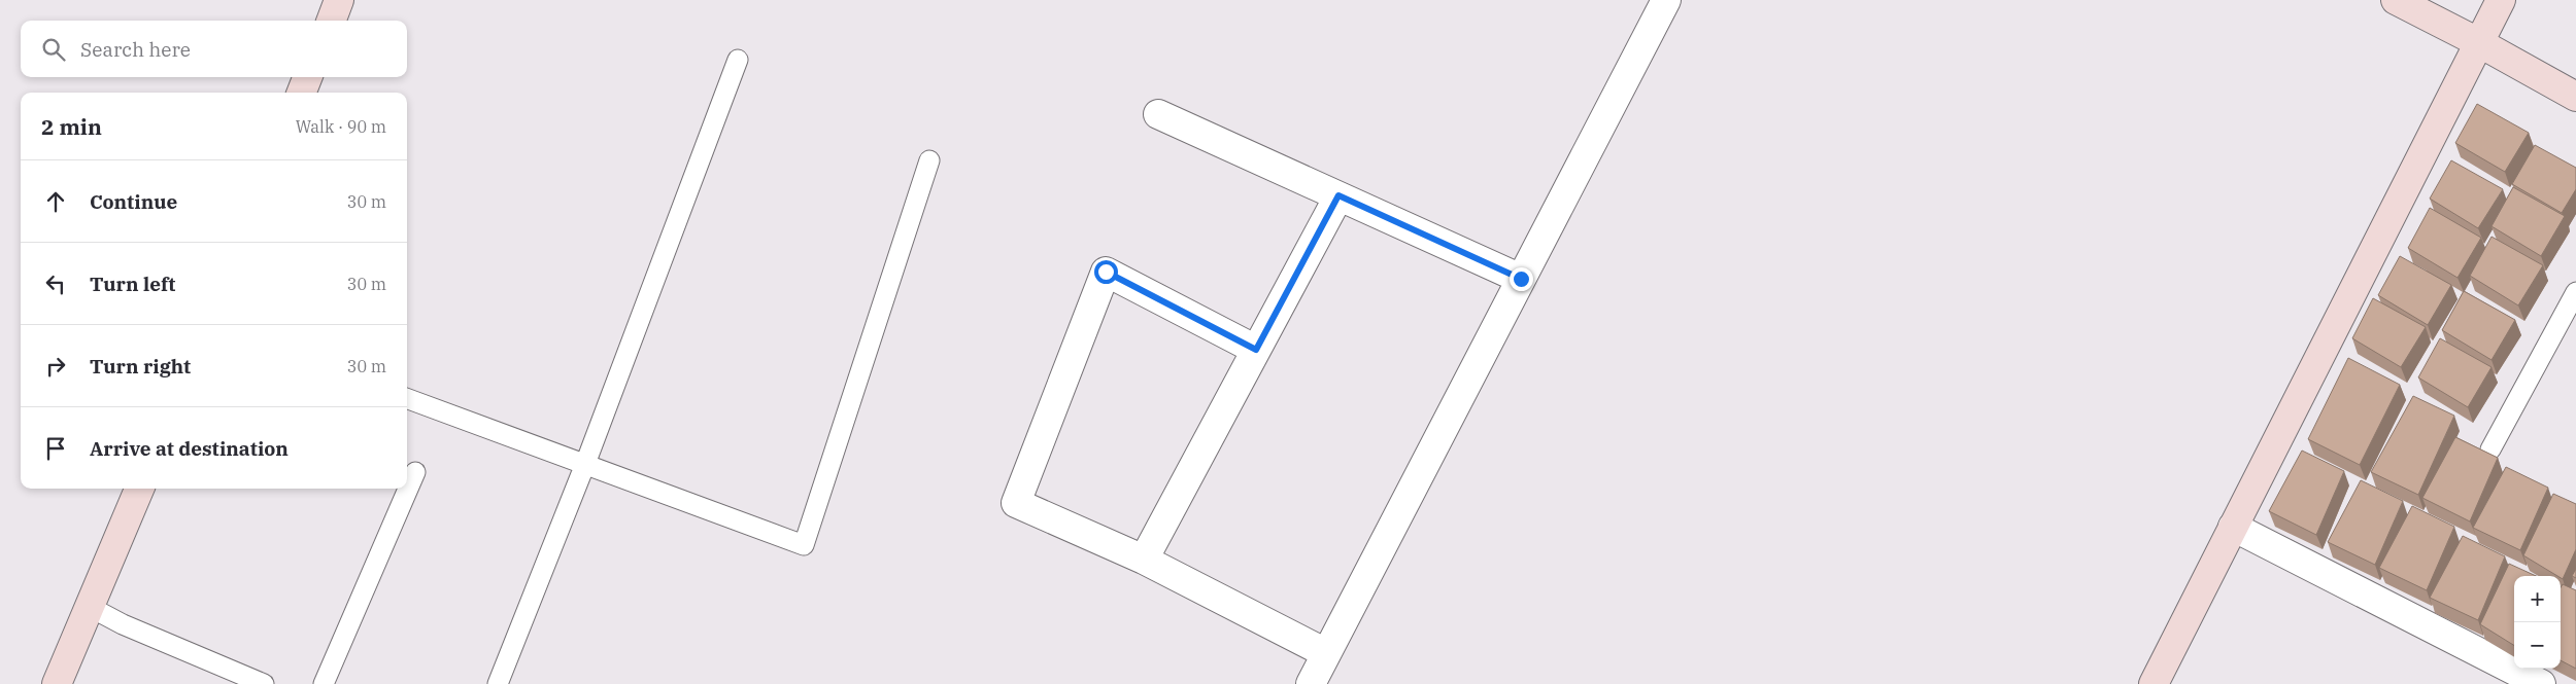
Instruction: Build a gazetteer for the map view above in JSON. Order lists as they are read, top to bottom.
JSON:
{
  "page": {
    "search": "Search here",
    "heading": ["2 min", "Walk · 90 m"],
    "list": [
      ["Continue", "30 m"],
      ["Turn left", "30 m"],
      ["Turn right", "30 m"],
      "Arrive at destination"
    ],
    "map_buttons": ["+", "−"]
  }
}
